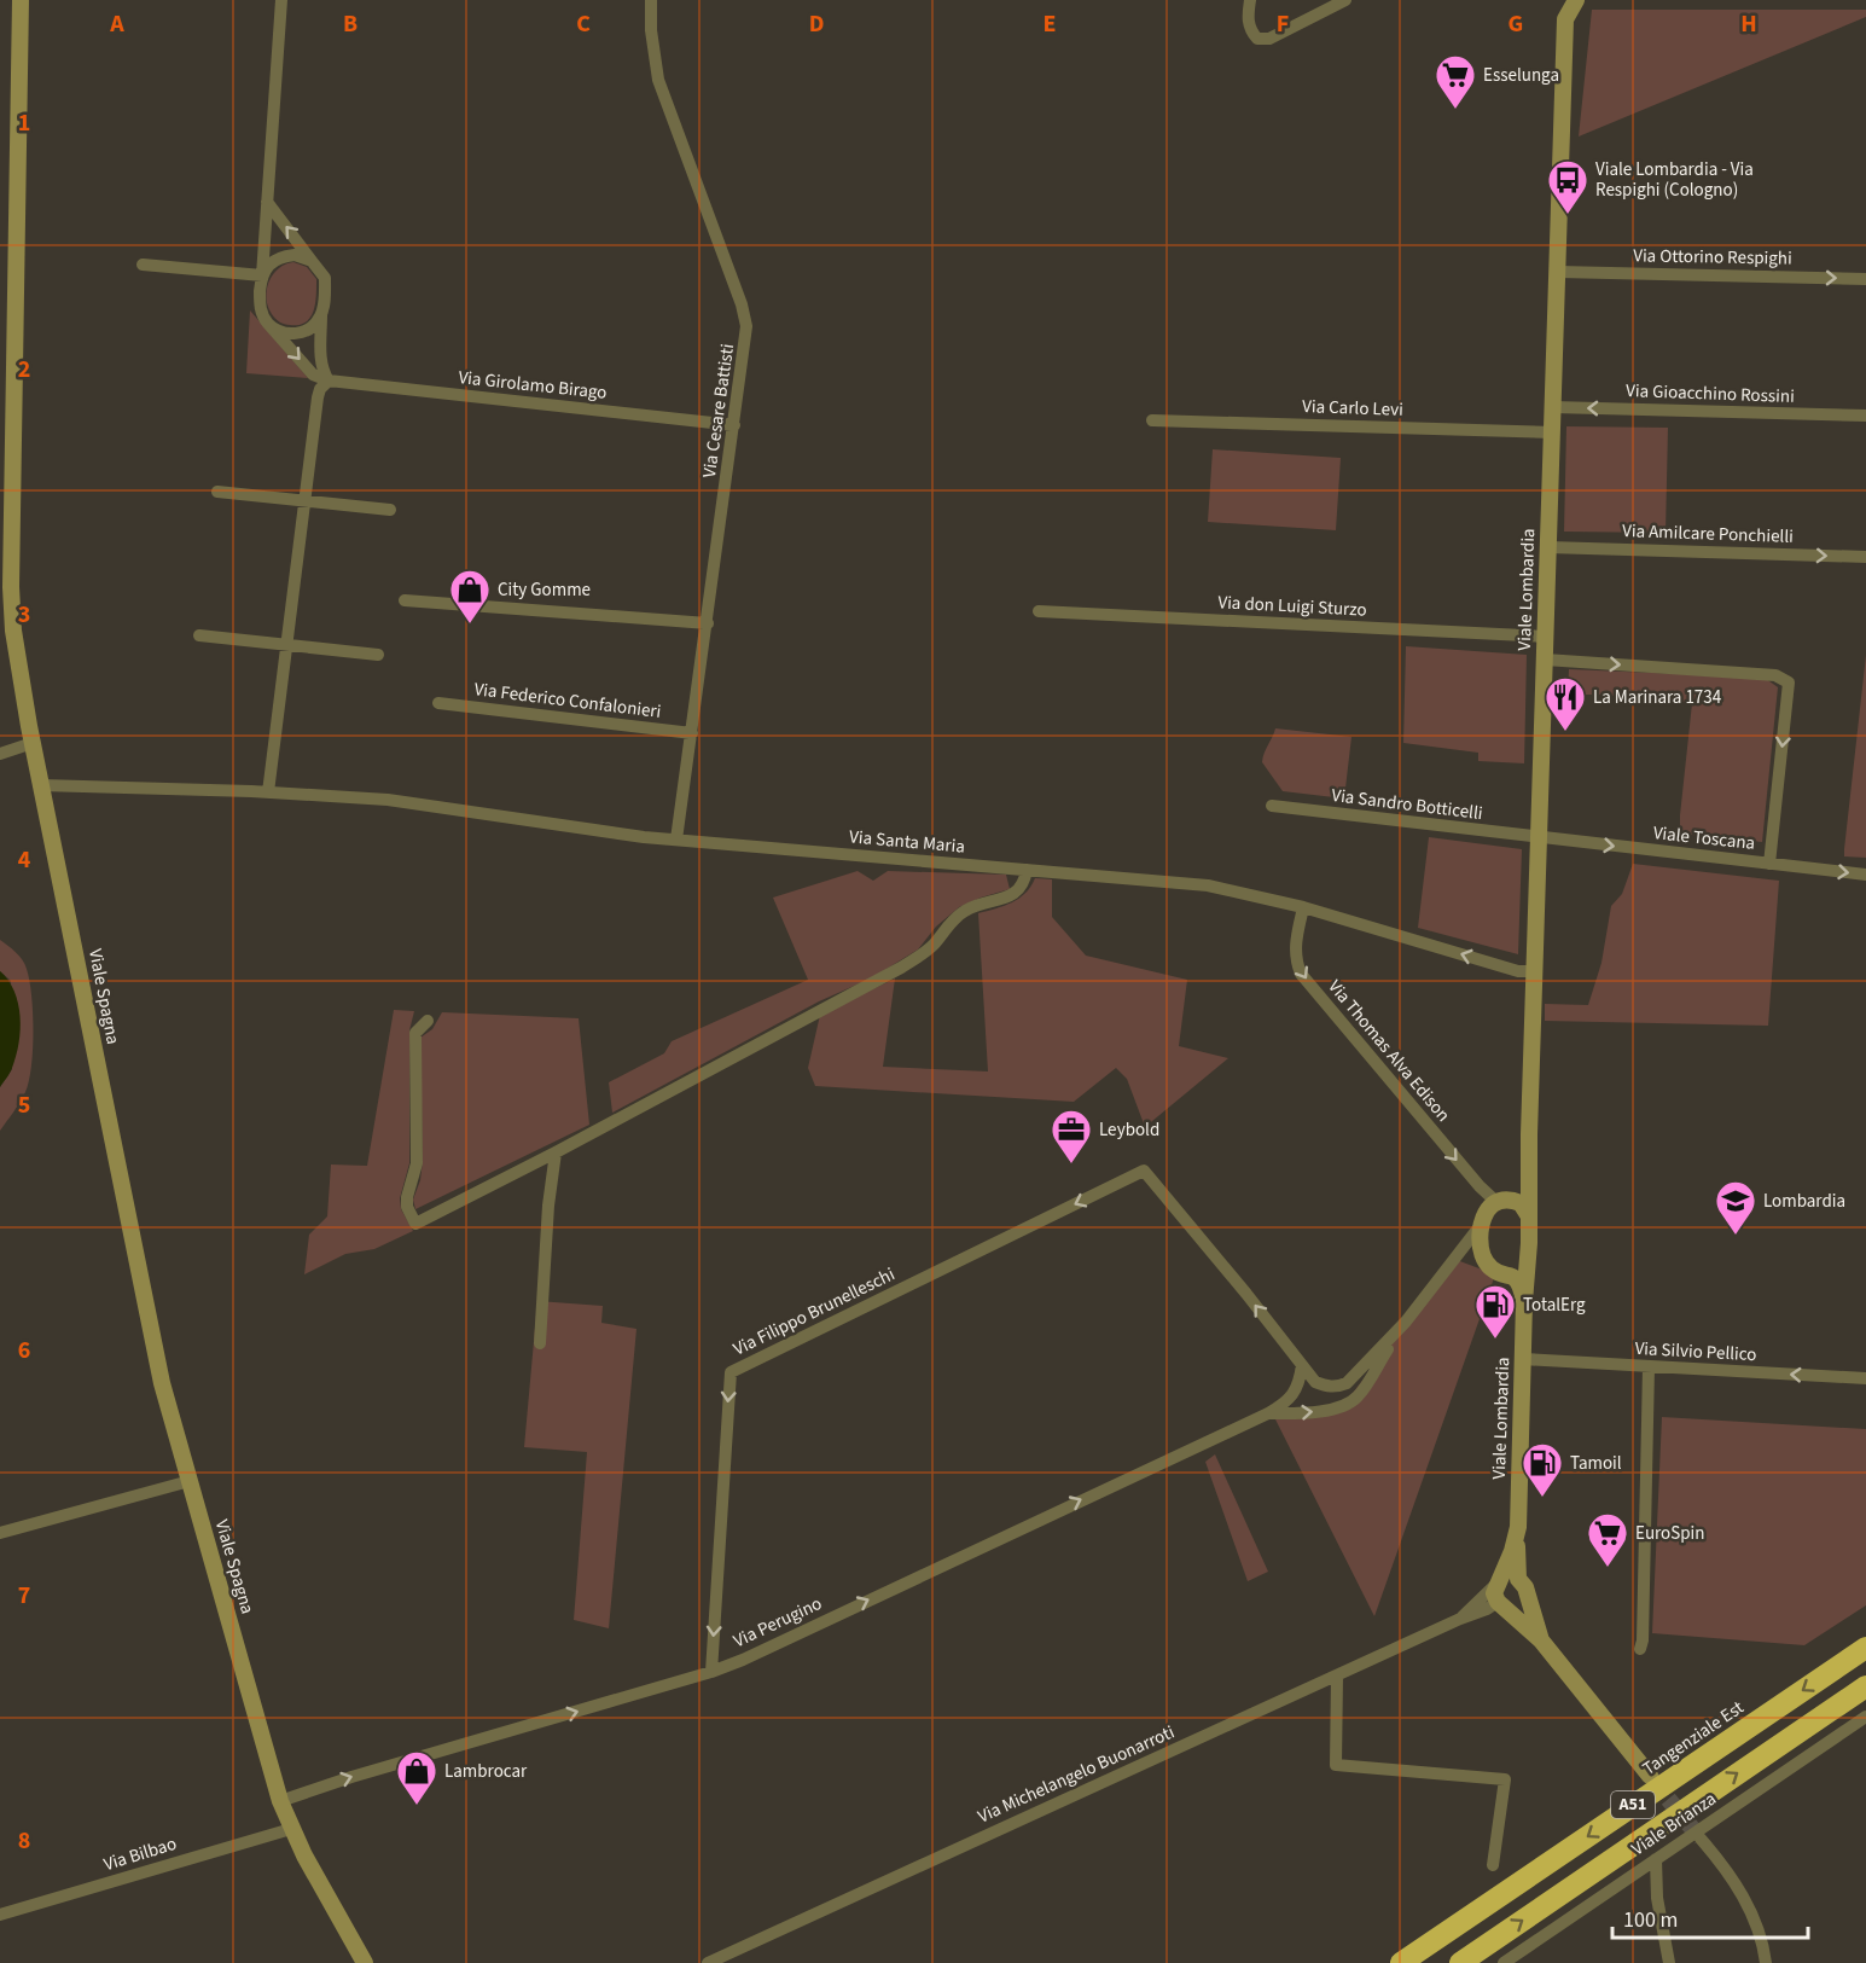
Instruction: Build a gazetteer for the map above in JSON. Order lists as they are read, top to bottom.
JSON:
{
  "streets": {
    "highway": ["Tangenziale Est", "A51"],
    "street": [
      "Via Ottorino Respighi",
      "Via Girolamo Birago",
      "Via Gioacchino Rossini",
      "Via Carlo Levi",
      "Via Cesare Battisti",
      "Via Amilcare Ponchielli",
      "Viale Lombardia",
      "Via don Luigi Sturzo",
      "Via Federico Confalonieri",
      "Via Sandro Botticelli",
      "Viale Toscana",
      "Via Santa Maria",
      "Viale Spagna",
      "Via Thomas Alva Edison",
      "Via Filippo Brunelleschi",
      "Via Silvio Pellico",
      "Via Perugino",
      "Via Michelangelo Buonarroti",
      "Viale Brianza",
      "Via Bilbao"
    ]
  },
  "crossings": [
    ["Via Ottorino Respighi", "Viale Lombardia"],
    ["Via Girolamo Birago", "Via Cesare Battisti"],
    ["Via Gioacchino Rossini", "Viale Lombardia"],
    ["Via Carlo Levi", "Viale Lombardia"],
    ["Via Cesare Battisti", "Via Federico Confalonieri"],
    ["Via Cesare Battisti", "Via Santa Maria"],
    ["Via Amilcare Ponchielli", "Viale Lombardia"],
    ["Viale Lombardia", "Via don Luigi Sturzo"],
    ["Viale Lombardia", "Via Sandro Botticelli"],
    ["Viale Lombardia", "Viale Toscana"],
    ["Viale Lombardia", "Via Santa Maria"],
    ["Viale Lombardia", "Via Thomas Alva Edison"],
    ["Viale Lombardia", "Via Silvio Pellico"],
    ["Viale Lombardia", "Via Perugino"],
    ["Viale Lombardia", "Via Michelangelo Buonarroti"],
    ["Via Sandro Botticelli", "Viale Toscana"],
    ["Via Santa Maria", "Viale Spagna"],
    ["Via Santa Maria", "Via Thomas Alva Edison"],
    ["Viale Spagna", "Via Perugino"],
    ["Viale Spagna", "Via Bilbao"],
    ["Via Thomas Alva Edison", "Via Perugino"],
    ["Via Filippo Brunelleschi", "Via Perugino"]
  ],
  "one_way": [
    "Via Ottorino Respighi",
    "Via Gioacchino Rossini",
    "Via Amilcare Ponchielli",
    "Viale Toscana",
    "Via Thomas Alva Edison",
    "Via Silvio Pellico",
    "Via Perugino"
  ],
  "places": {
    "supermarket": ["Esselunga", "EuroSpin"],
    "bus stop": ["Viale Lombardia - Via Respighi (Cologno)"],
    "shop": ["City Gomme", "Lambrocar"],
    "restaurant": ["La Marinara 1734"],
    "office": ["Leybold"],
    "school or university": ["Lombardia"],
    "fuel station": ["TotalErg", "Tamoil"]
  },
  "scale_bar": "100 m",
  "grid": {
    "columns": [
      "A",
      "B",
      "C",
      "D",
      "E",
      "F",
      "G",
      "H"
    ],
    "rows": [
      "1",
      "2",
      "3",
      "4",
      "5",
      "6",
      "7",
      "8"
    ]
  }
}
